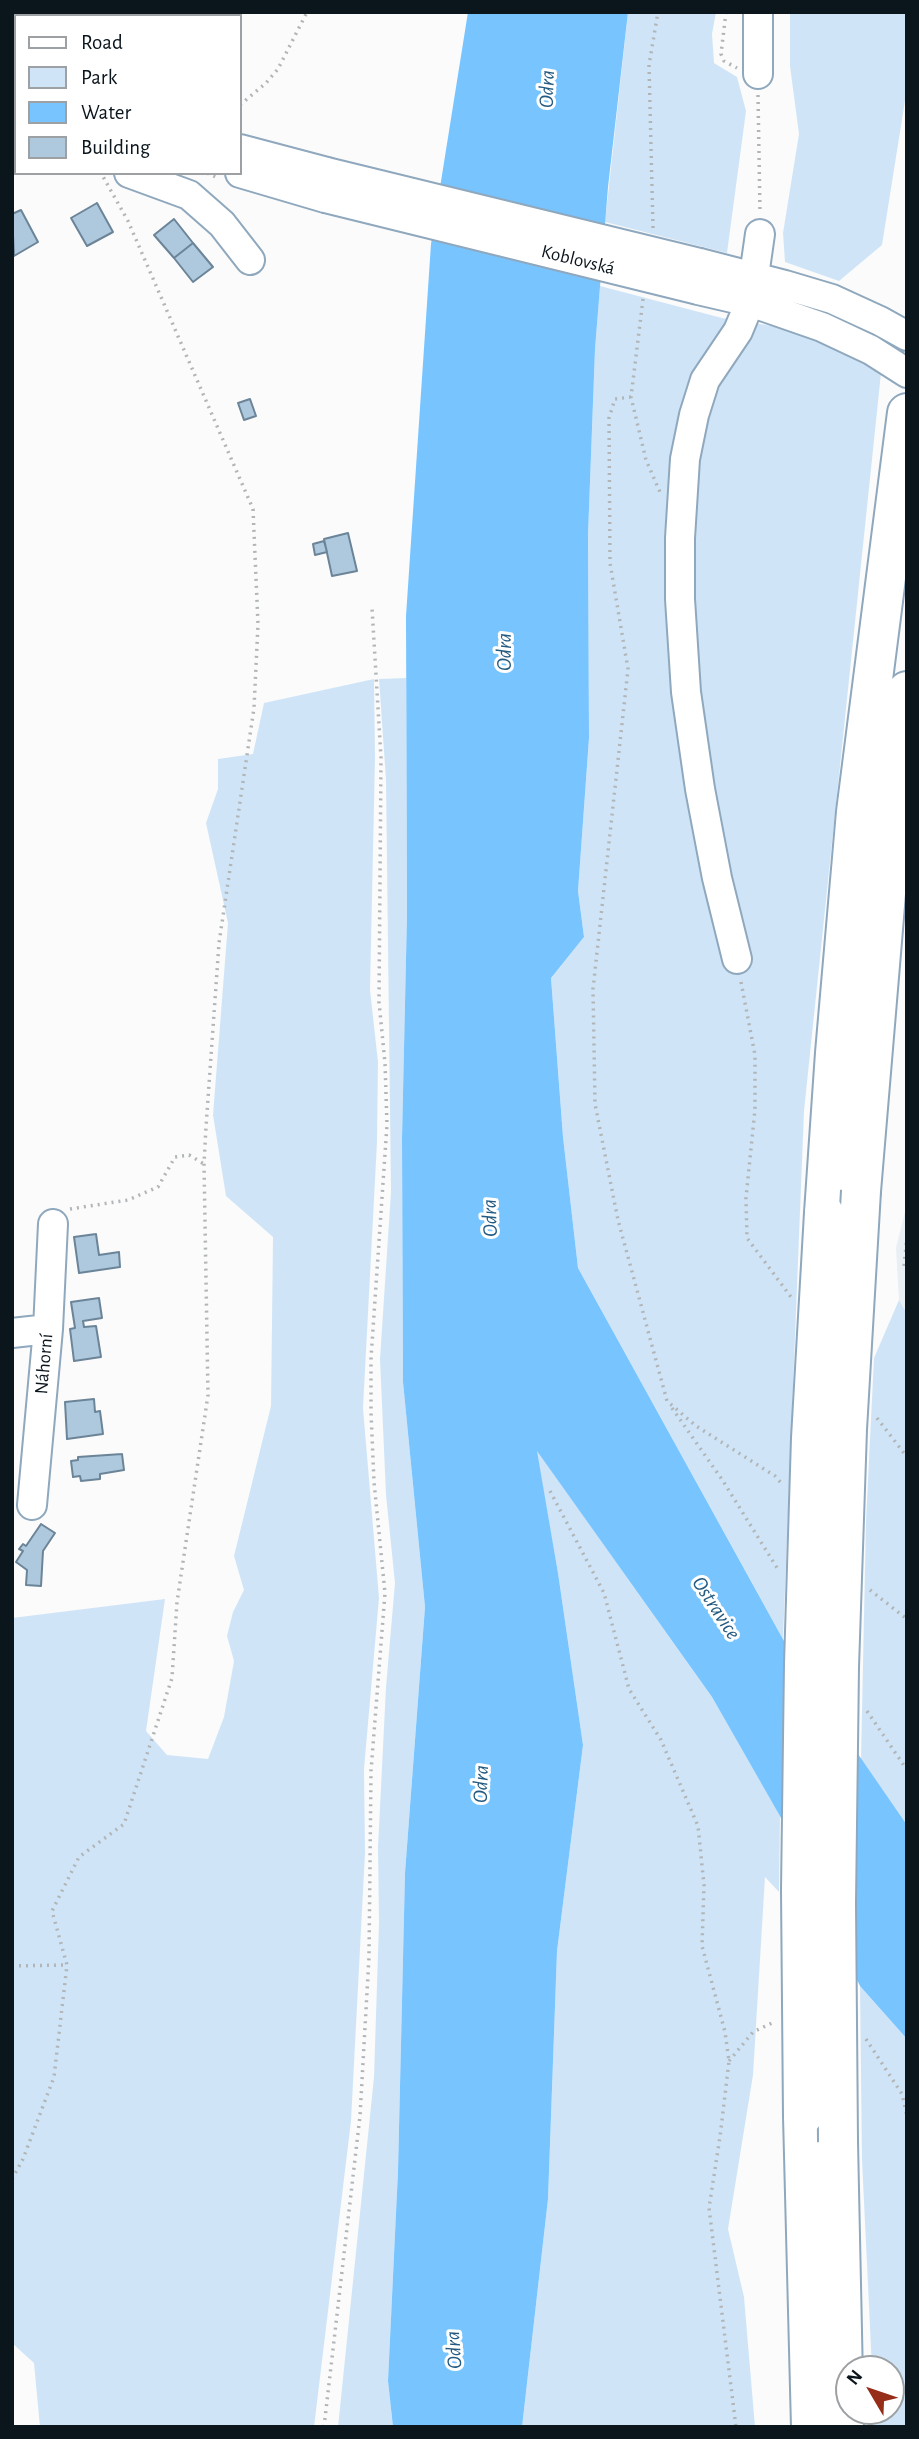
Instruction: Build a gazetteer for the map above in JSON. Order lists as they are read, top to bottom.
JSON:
{
  "streets": {
    "street": ["Koblovská", "Náhorní"]
  },
  "water": ["Odra", "Ostravice"],
  "legend": [
    "Road",
    "Park",
    "Water",
    "Building"
  ],
  "north": "top left"
}
